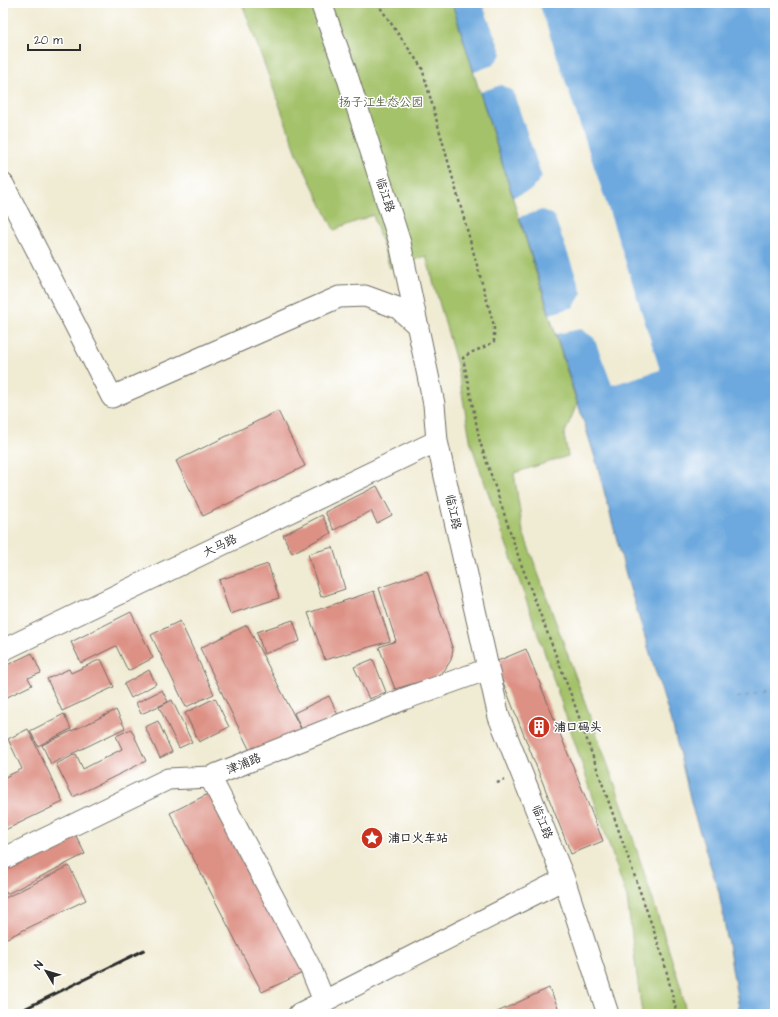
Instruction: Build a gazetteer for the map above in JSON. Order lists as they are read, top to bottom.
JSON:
{
  "streets": {
    "street": ["临江路", "大马路", "津浦路"]
  },
  "crossings": [
    ["临江路", "大马路"],
    ["临江路", "津浦路"]
  ],
  "parks": ["扬子江生态公园"],
  "places": {
    "building": ["浦口码头"],
    "place": ["浦口火车站"]
  },
  "scale_bar": "20 m",
  "north": "top left"
}
